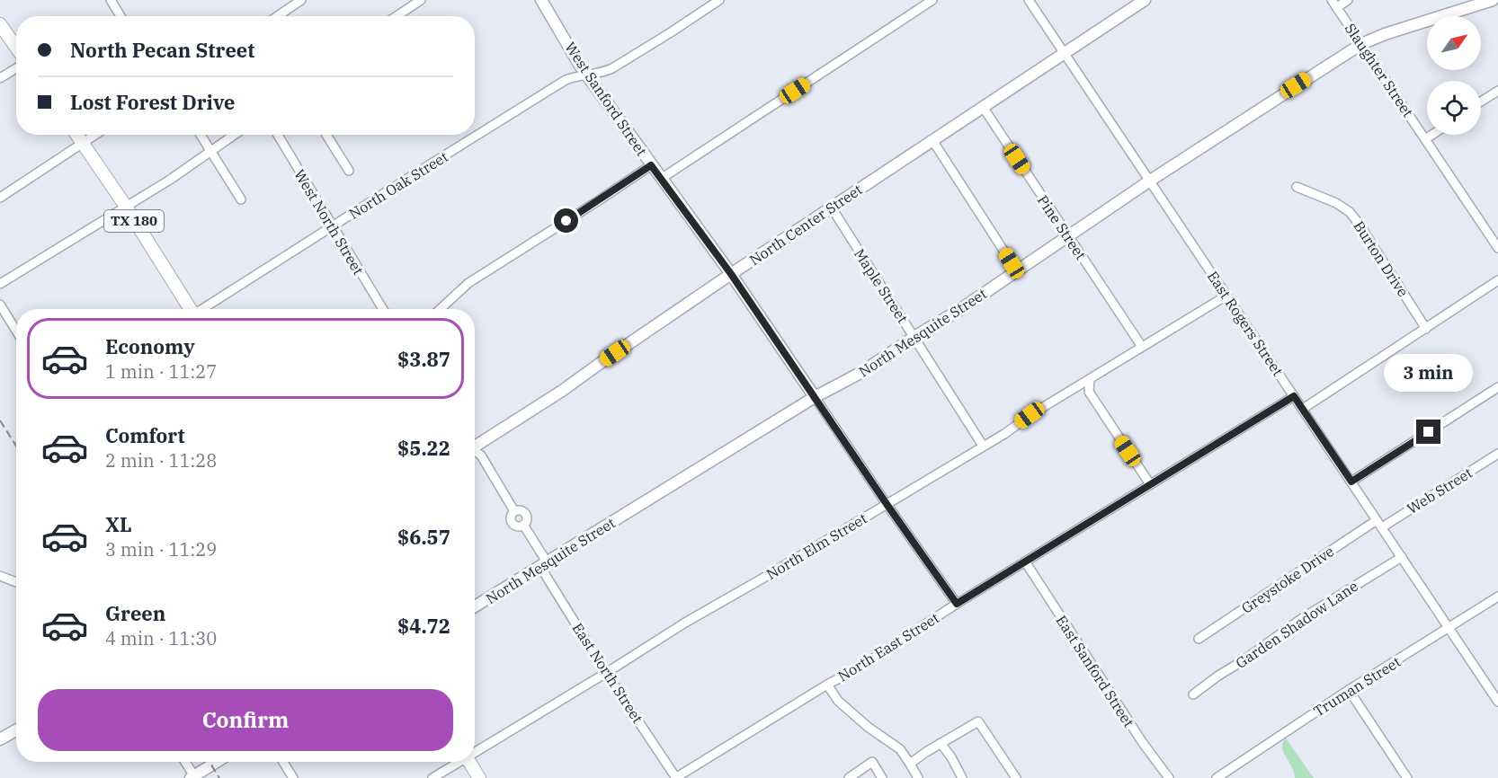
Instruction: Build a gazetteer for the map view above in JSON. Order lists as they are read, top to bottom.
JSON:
{
  "streets": {
    "main road": [
      "West Sanford Street",
      "TX 180",
      "North Center Street",
      "North Mesquite Street"
    ],
    "street": [
      "Slaughter Street",
      "North Oak Street",
      "West North Street",
      "Pine Street",
      "Burton Drive",
      "Maple Street",
      "East Rogers Street",
      "Web Street",
      "North Elm Street",
      "Greystoke Drive",
      "Garden Shadow Lane",
      "North East Street",
      "East Sanford Street",
      "East North Street",
      "Truman Street"
    ]
  },
  "crossings": [
    ["Slaughter Street", "North Mesquite Street"],
    ["West Sanford Street", "North Oak Street"],
    ["West Sanford Street", "North Center Street"],
    ["North Oak Street", "West North Street"],
    ["North Center Street", "Pine Street"],
    ["North Center Street", "Maple Street"],
    ["North Center Street", "East Rogers Street"],
    ["Pine Street", "North Mesquite Street"],
    ["Pine Street", "North Elm Street"],
    ["Maple Street", "North Mesquite Street"],
    ["Maple Street", "North Elm Street"],
    ["East Rogers Street", "North Mesquite Street"],
    ["East Rogers Street", "Web Street"],
    ["East Rogers Street", "North Elm Street"],
    ["East Rogers Street", "Greystoke Drive"],
    ["East Rogers Street", "Garden Shadow Lane"],
    ["East Rogers Street", "North East Street"],
    ["East Rogers Street", "Truman Street"],
    ["North Mesquite Street", "East North Street"],
    ["Web Street", "Greystoke Drive"],
    ["North Elm Street", "East North Street"],
    ["North East Street", "East Sanford Street"],
    ["North East Street", "East North Street"]
  ],
  "north": "top right",
  "page": {
    "banner": ["North Pecan Street", "Lost Forest Drive"],
    "list": [
      {
        "name": "Economy",
        "note": "1 min · 11:27",
        "value": "$3.87"
      },
      {
        "name": "Comfort",
        "note": "2 min · 11:28",
        "value": "$5.22"
      },
      {
        "name": "XL",
        "note": "3 min · 11:29",
        "value": "$6.57"
      },
      {
        "name": "Green",
        "note": "4 min · 11:30",
        "value": "$4.72"
      }
    ],
    "bubble": "3 min",
    "buttons": "Confirm"
  }
}
